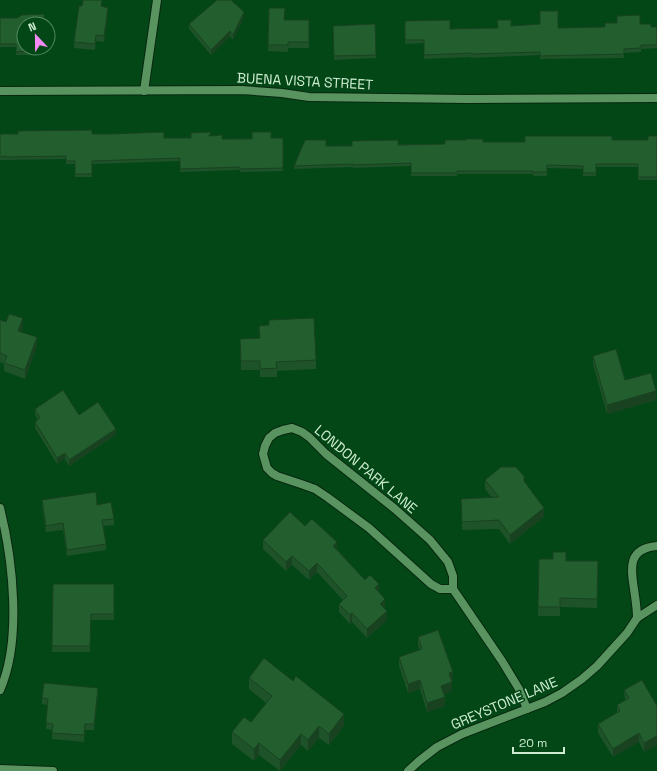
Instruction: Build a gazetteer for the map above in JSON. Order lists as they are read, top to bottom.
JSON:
{
  "streets": {
    "street": ["BUENA VISTA STREET", "LONDON PARK LANE", "GREYSTONE LANE"]
  },
  "crossings": [
    ["LONDON PARK LANE", "GREYSTONE LANE"]
  ],
  "scale_bar": "20 m",
  "north": "top"
}
